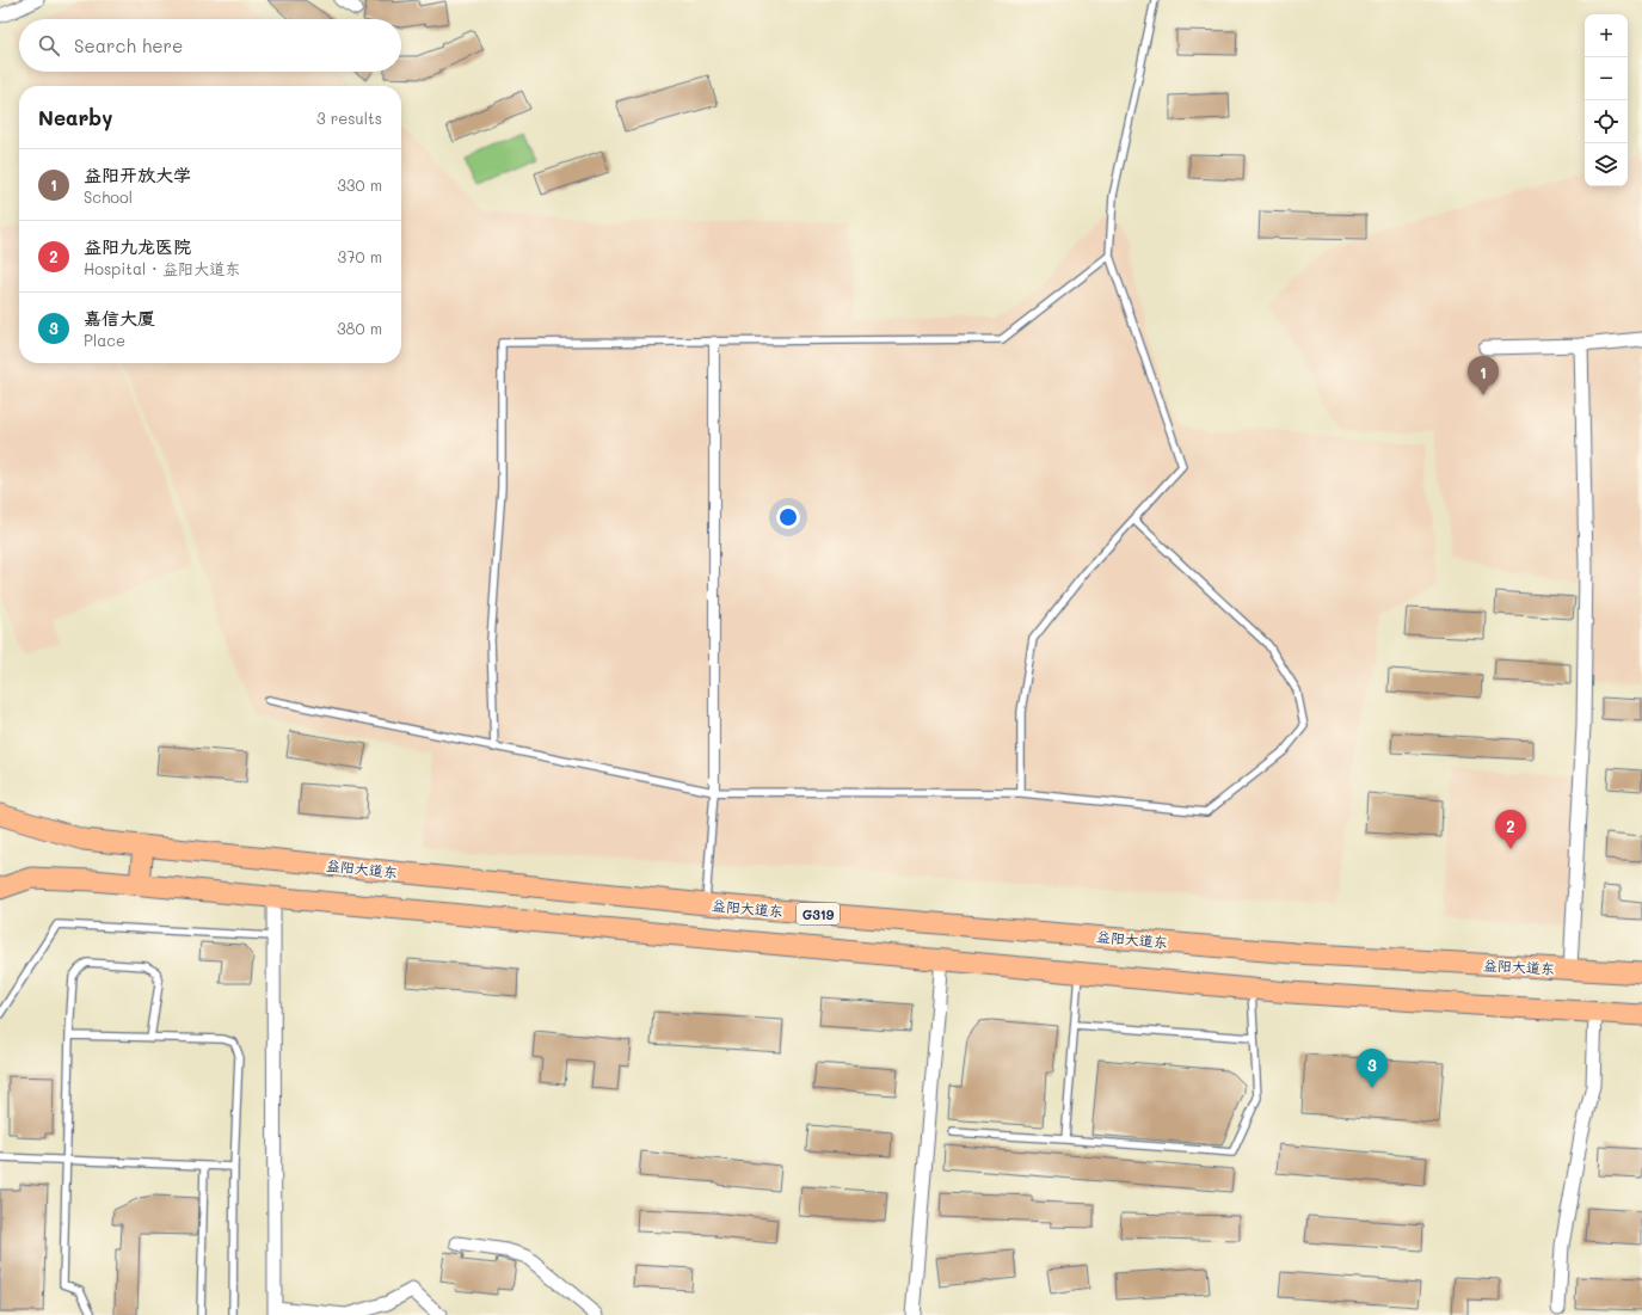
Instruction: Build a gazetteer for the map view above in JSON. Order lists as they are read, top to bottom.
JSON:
{
  "streets": {
    "main road": ["益阳大道东", "G319"]
  },
  "page": {
    "map_buttons": ["+", "−"],
    "search": "Search here",
    "heading": ["Nearby", "3 results"],
    "list": [
      {
        "mark": "1",
        "name": "益阳开放大学",
        "note": "School",
        "value": "330 m"
      },
      {
        "mark": "2",
        "name": "益阳九龙医院",
        "note": "Hospital · 益阳大道东",
        "value": "370 m"
      },
      {
        "mark": "3",
        "name": "嘉信大厦",
        "note": "Place",
        "value": "380 m"
      }
    ],
    "pins": ["1", "2", "3"]
  }
}
